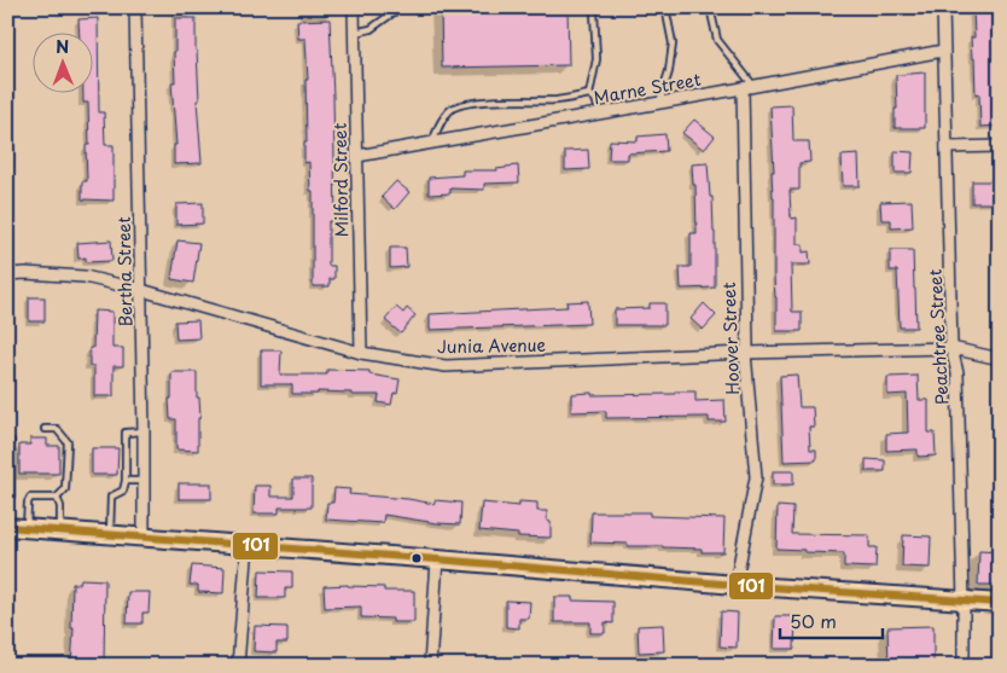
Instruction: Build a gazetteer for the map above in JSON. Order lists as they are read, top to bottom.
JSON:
{
  "streets": {
    "street": [
      "Marne Street",
      "Milford Street",
      "Bertha Street",
      "Peachtree Street",
      "Hoover Street",
      "Junia Avenue"
    ]
  },
  "crossings": [
    ["Marne Street", "Milford Street"],
    ["Marne Street", "Peachtree Street"],
    ["Marne Street", "Hoover Street"],
    ["Milford Street", "Junia Avenue"],
    ["Bertha Street", "Junia Avenue"],
    ["Peachtree Street", "Junia Avenue"],
    ["Hoover Street", "Junia Avenue"]
  ],
  "lines": ["transit line 101"],
  "scale_bar": "50 m",
  "north": "top"
}
